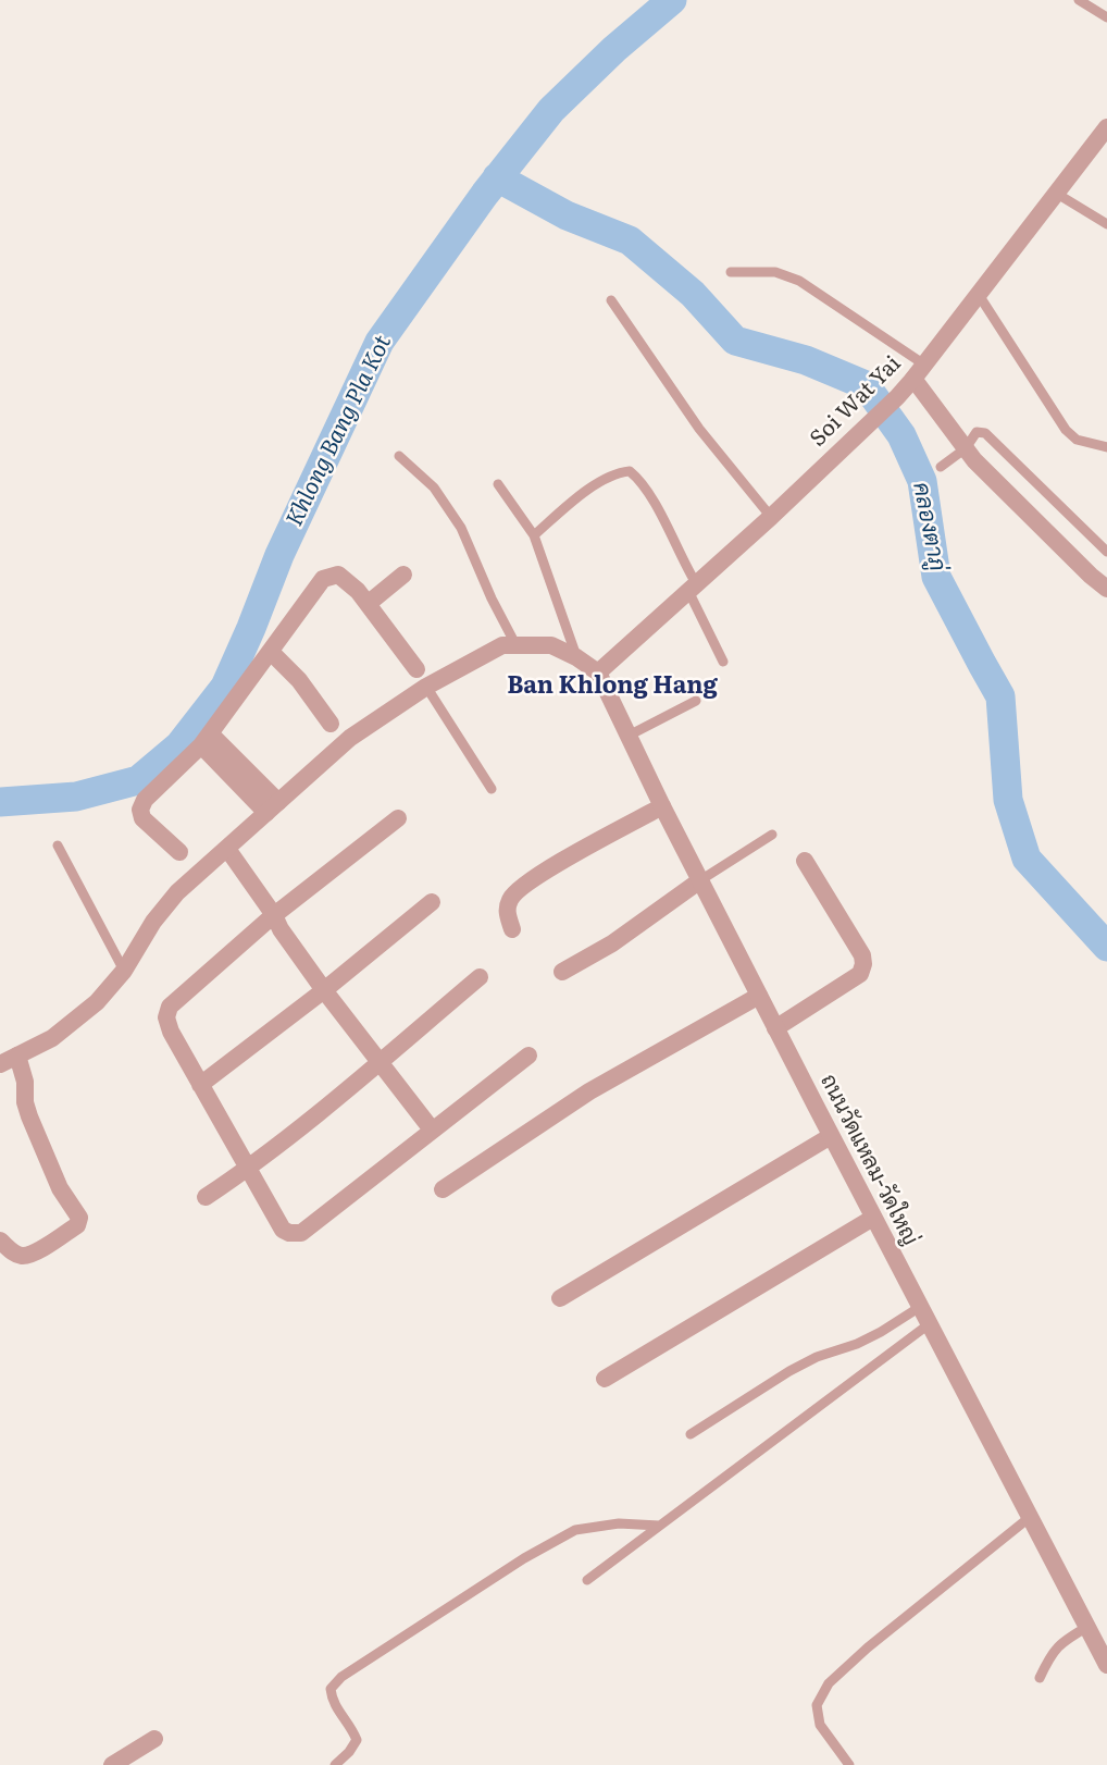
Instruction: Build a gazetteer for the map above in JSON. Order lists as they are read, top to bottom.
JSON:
{
  "streets": {
    "street": ["Soi Wat Yai", "ถนนวัดแหลม-วัดใหญ่"]
  },
  "crossings": [
    ["Soi Wat Yai", "ถนนวัดแหลม-วัดใหญ่"]
  ],
  "districts": ["Ban Khlong Hang"],
  "water": ["Khlong Bang Pla Kot", "คลองตาภู่"]
}
